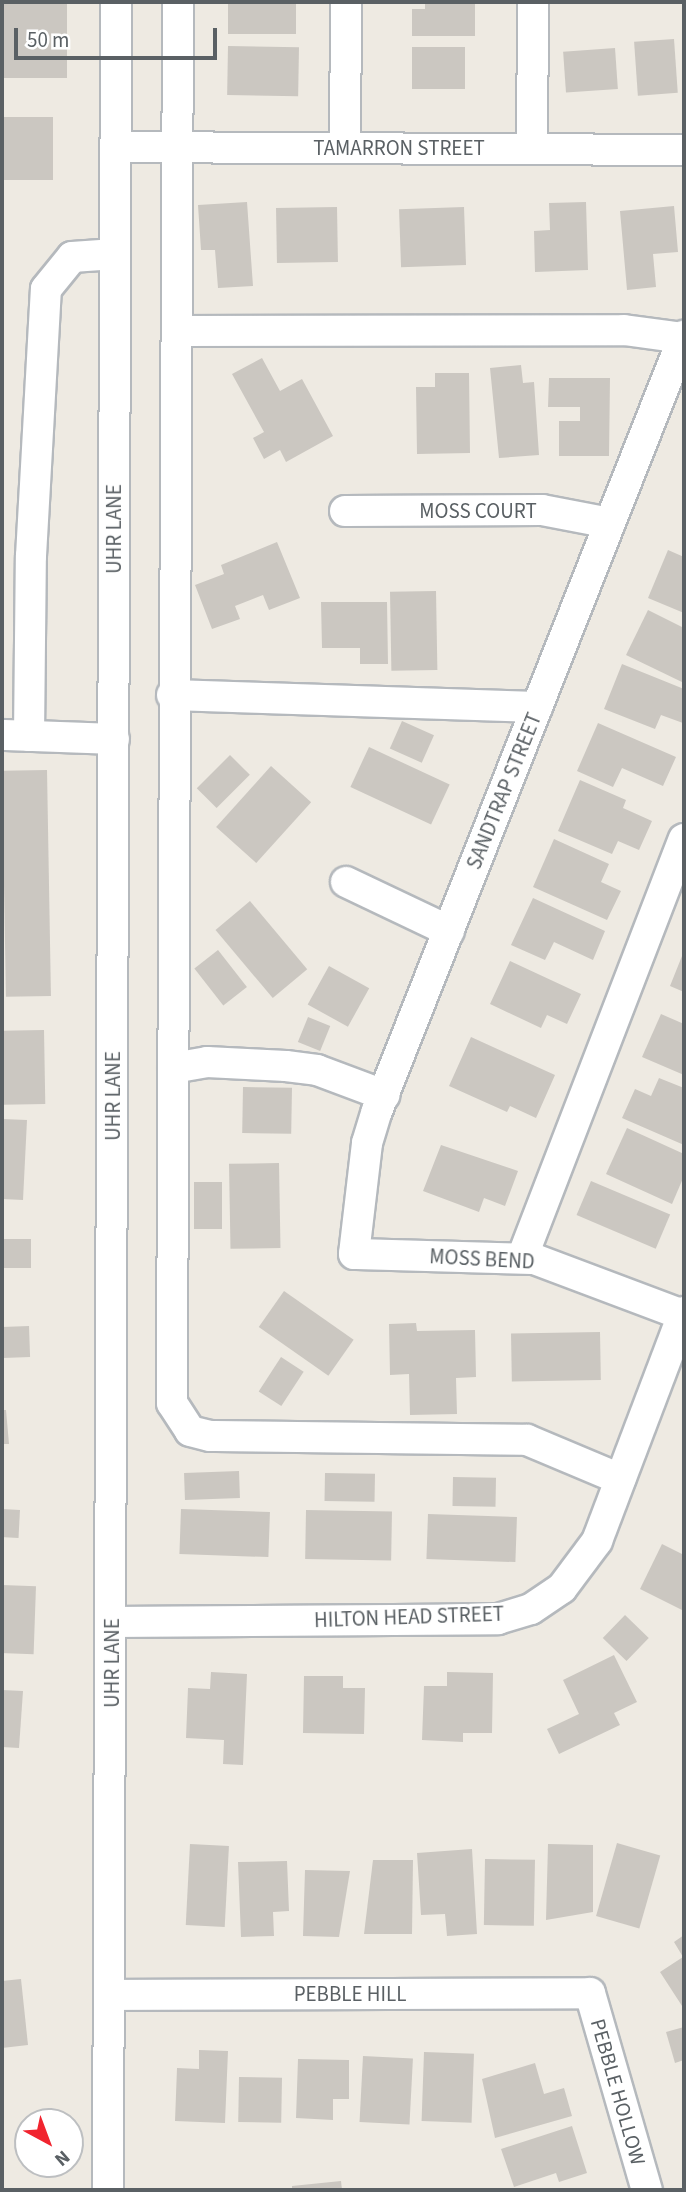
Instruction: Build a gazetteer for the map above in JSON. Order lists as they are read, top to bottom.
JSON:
{
  "streets": {
    "street": [
      "TAMARRON STREET",
      "MOSS COURT",
      "UHR LANE",
      "SANDTRAP STREET",
      "MOSS BEND",
      "HILTON HEAD STREET",
      "PEBBLE HILL",
      "PEBBLE HOLLOW"
    ]
  },
  "crossings": [
    ["TAMARRON STREET", "UHR LANE"],
    ["MOSS COURT", "SANDTRAP STREET"],
    ["UHR LANE", "HILTON HEAD STREET"],
    ["UHR LANE", "PEBBLE HILL"],
    ["SANDTRAP STREET", "MOSS BEND"],
    ["MOSS BEND", "HILTON HEAD STREET"],
    ["PEBBLE HILL", "PEBBLE HOLLOW"]
  ],
  "scale_bar": "50 m",
  "north": "bottom right"
}
